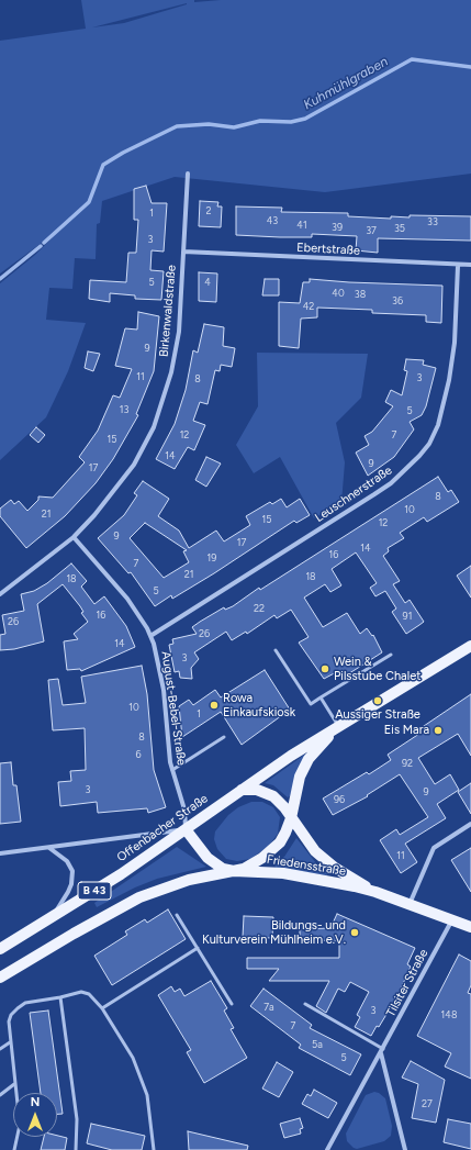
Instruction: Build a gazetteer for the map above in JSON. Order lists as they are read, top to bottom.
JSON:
{
  "streets": {
    "main road": ["Offenbacher Straße", "Friedensstraße", "B 43"],
    "street": [
      "Ebertstraße",
      "Birkenwaldstraße",
      "Leuschnerstraße",
      "August-Bebel-Straße",
      "Tilsiter Straße"
    ]
  },
  "crossings": [
    ["Ebertstraße", "Birkenwaldstraße"],
    ["Ebertstraße", "Leuschnerstraße"],
    ["Birkenwaldstraße", "August-Bebel-Straße"],
    ["Leuschnerstraße", "August-Bebel-Straße"],
    ["August-Bebel-Straße", "Offenbacher Straße"],
    ["August-Bebel-Straße", "Friedensstraße"],
    ["Offenbacher Straße", "Friedensstraße"],
    ["Friedensstraße", "Tilsiter Straße"]
  ],
  "water": ["Kuhmühlgraben"],
  "places": [
    "Wein & Pilsstube Chalet",
    "Aussiger Straße",
    "Rowa Einkaufskiosk",
    "Eis Mara",
    "Bildungs- und Kulturverein Mühlheim e.V."
  ],
  "house_numbers": [
    "2",
    "1",
    "43",
    "33",
    "41",
    "39",
    "35",
    "37",
    "3",
    "5",
    "4",
    "40",
    "38",
    "36",
    "42",
    "9",
    "11",
    "3",
    "8",
    "13",
    "5",
    "12",
    "7",
    "15",
    "14",
    "9",
    "17",
    "8",
    "10",
    "21",
    "15",
    "12",
    "9",
    "17",
    "14",
    "16",
    "19",
    "7",
    "21",
    "18",
    "18",
    "5",
    "22",
    "16",
    "91",
    "26",
    "26",
    "14",
    "3",
    "10",
    "1",
    "8",
    "6",
    "92",
    "3",
    "9",
    "96",
    "11",
    "7a",
    "3",
    "148",
    "7",
    "5a",
    "5",
    "27"
  ],
  "north": "top"
}
